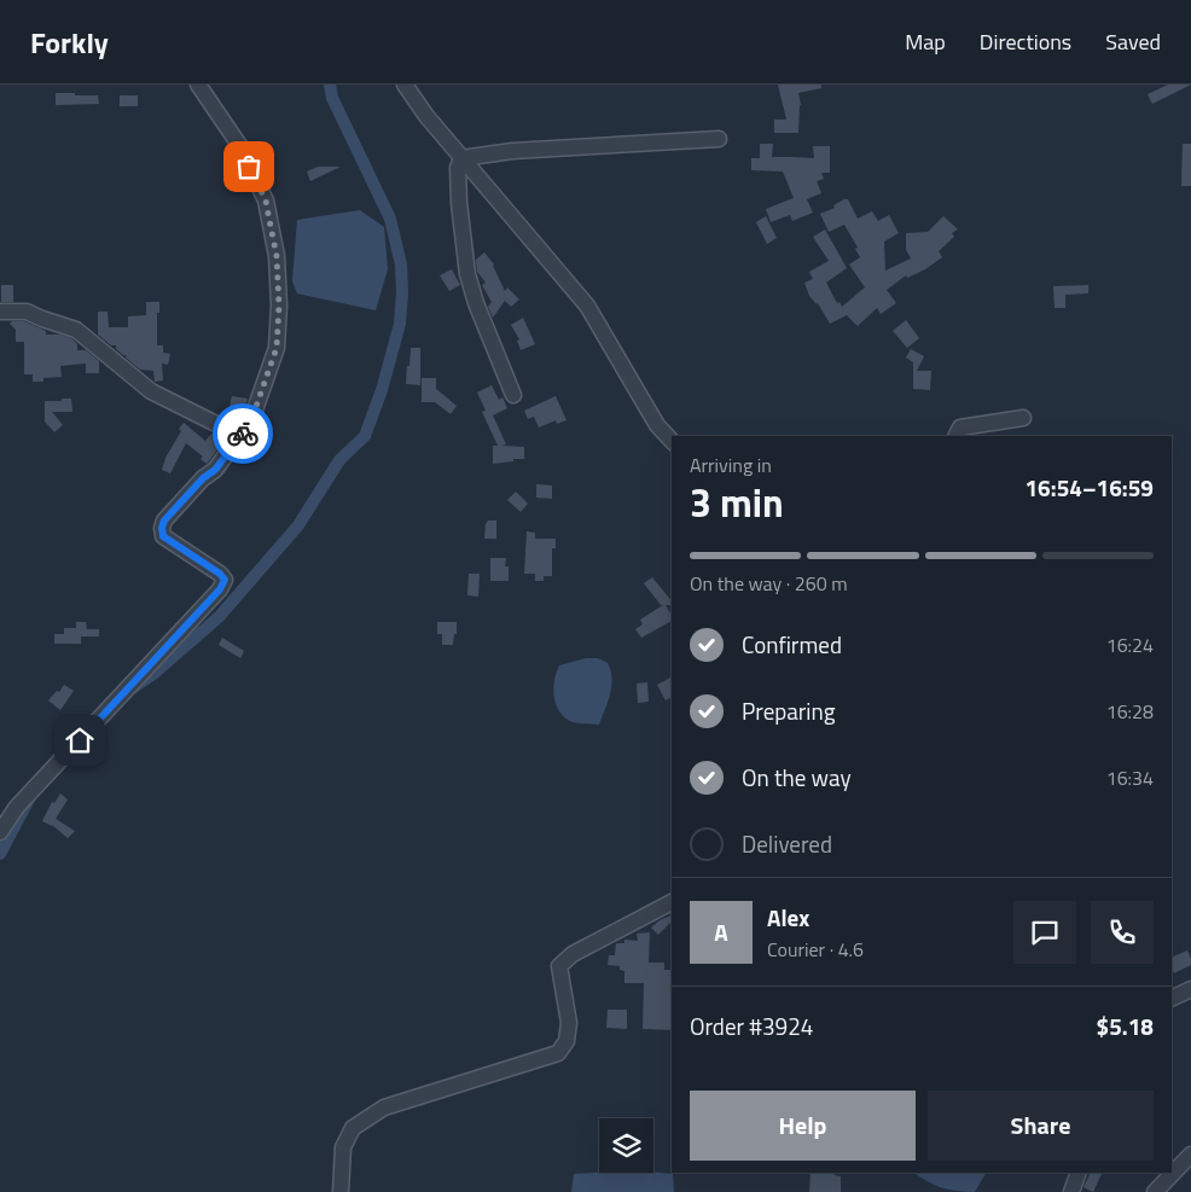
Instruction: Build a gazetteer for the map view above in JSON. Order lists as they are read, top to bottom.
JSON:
{
  "page": {
    "header": "Forkly",
    "nav": ["Map", "Directions", "Saved"],
    "heading": ["3 min", "Arriving in", "16:54–16:59"],
    "panel": [
      "Alex",
      "Courier · 4.6",
      "Order #3924",
      "$5.18"
    ],
    "bar": "On the way · 260 m",
    "list": [
      ["Confirmed", "16:24"],
      ["Preparing", "16:28"],
      ["On the way", "16:34"],
      "Delivered"
    ],
    "round": "A",
    "buttons": ["Help", "Share"]
  }
}
